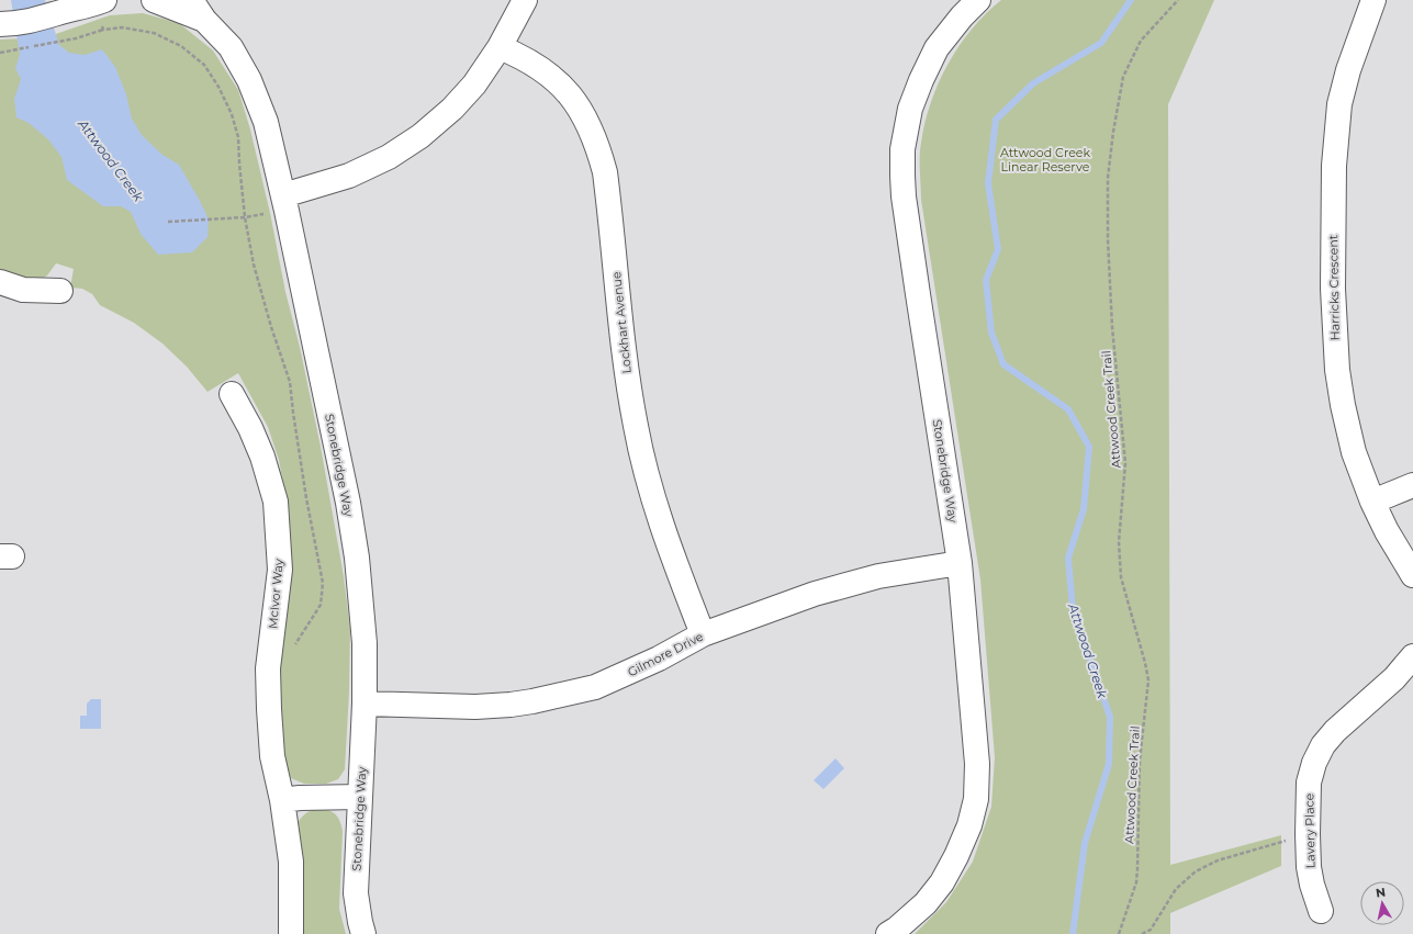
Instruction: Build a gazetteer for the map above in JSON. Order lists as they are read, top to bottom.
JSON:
{
  "streets": {
    "street": [
      "Harricks Crescent",
      "Lockhart Avenue",
      "Stonebridge Way",
      "McIvor Way",
      "Gilmore Drive",
      "Lavery Place"
    ],
    "path": ["Attwood Creek Trail"]
  },
  "crossings": [
    ["Lockhart Avenue", "Gilmore Drive"],
    ["Stonebridge Way", "Gilmore Drive"]
  ],
  "water": ["Attwood Creek"],
  "parks": ["Attwood Creek Linear Reserve"],
  "north": "top"
}
